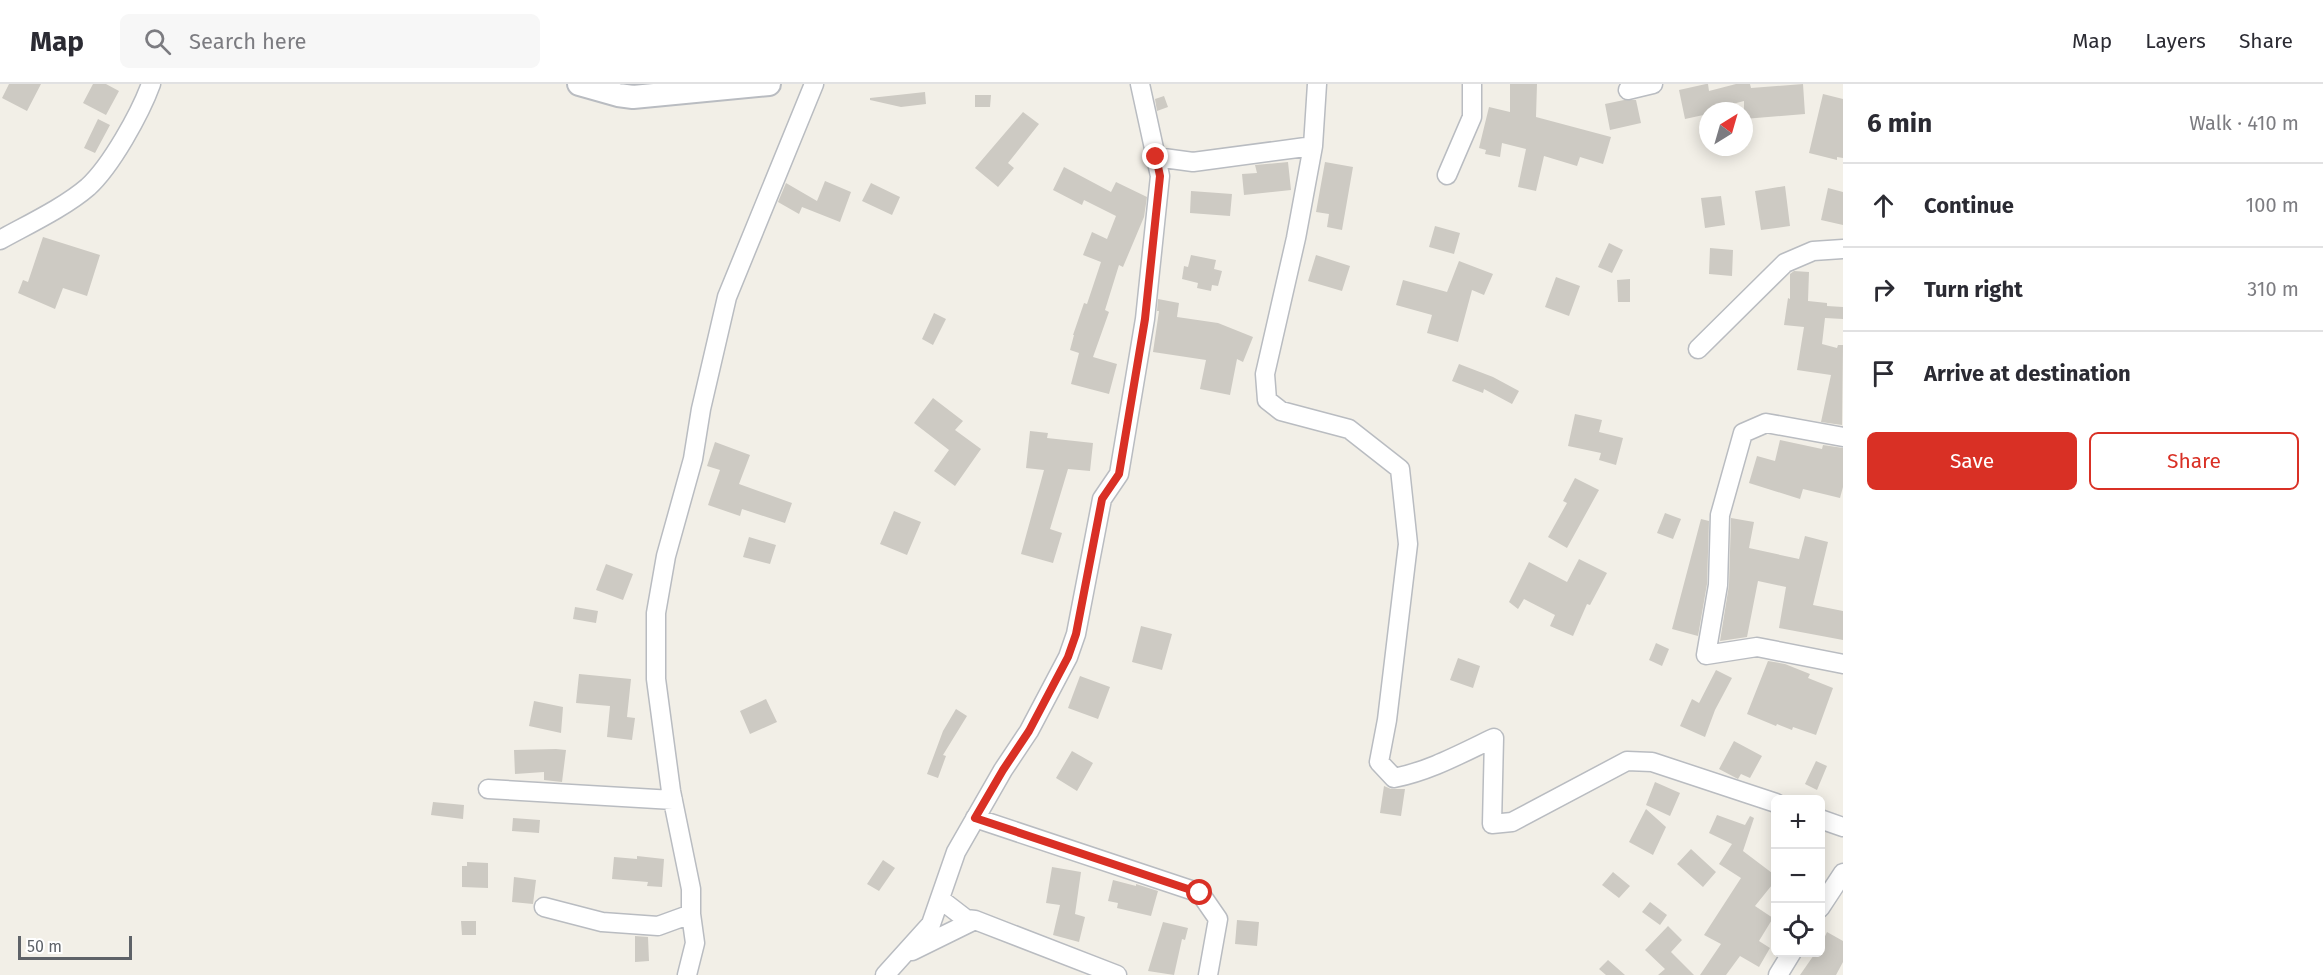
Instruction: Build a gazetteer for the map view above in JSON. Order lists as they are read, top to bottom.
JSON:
{
  "scale_bar": "50 m",
  "north": "top right",
  "page": {
    "header": "Map",
    "search": "Search here",
    "nav": ["Map", "Layers", "Share"],
    "heading": ["6 min", "Walk · 410 m"],
    "list": [
      ["Continue", "100 m"],
      ["Turn right", "310 m"],
      "Arrive at destination"
    ],
    "buttons": ["Save", "Share"],
    "map_buttons": ["+", "−"],
    "scale": "50 m"
  }
}
